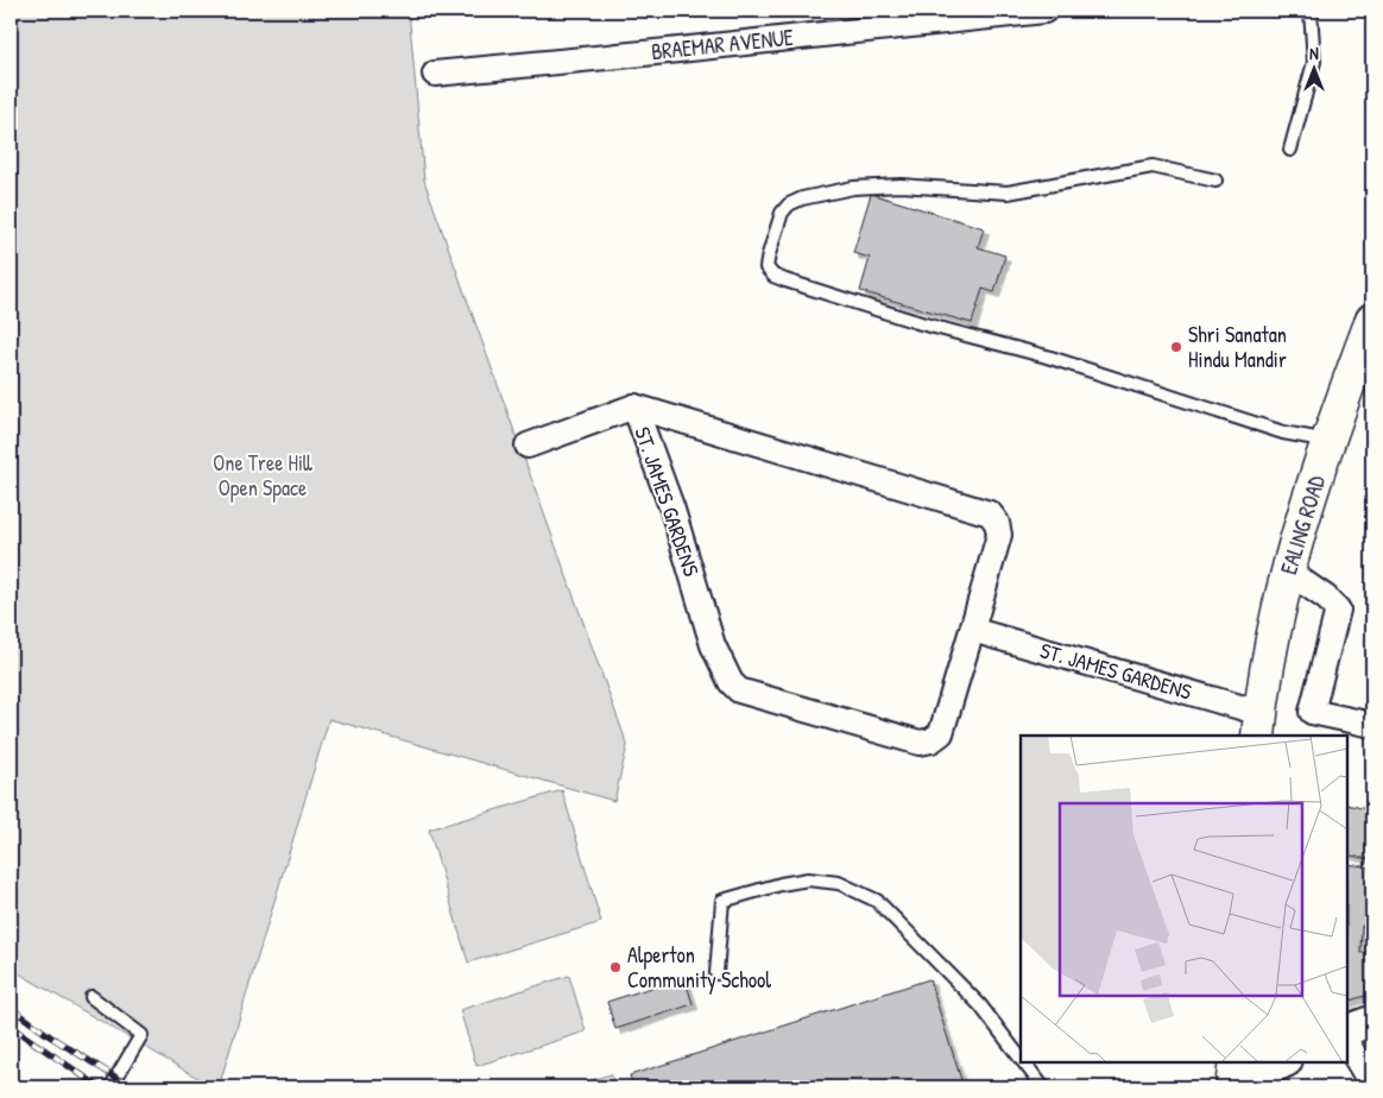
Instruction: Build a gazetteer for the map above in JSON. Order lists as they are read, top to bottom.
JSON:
{
  "streets": {
    "main road": ["EALING ROAD"],
    "street": ["BRAEMAR AVENUE", "ST. JAMES GARDENS"]
  },
  "crossings": [
    ["ST. JAMES GARDENS", "EALING ROAD"]
  ],
  "parks": ["One Tree Hill Open Space"],
  "places": ["Shri Sanatan Hindu Mandir", "Alperton Community School"],
  "north": "top"
}
